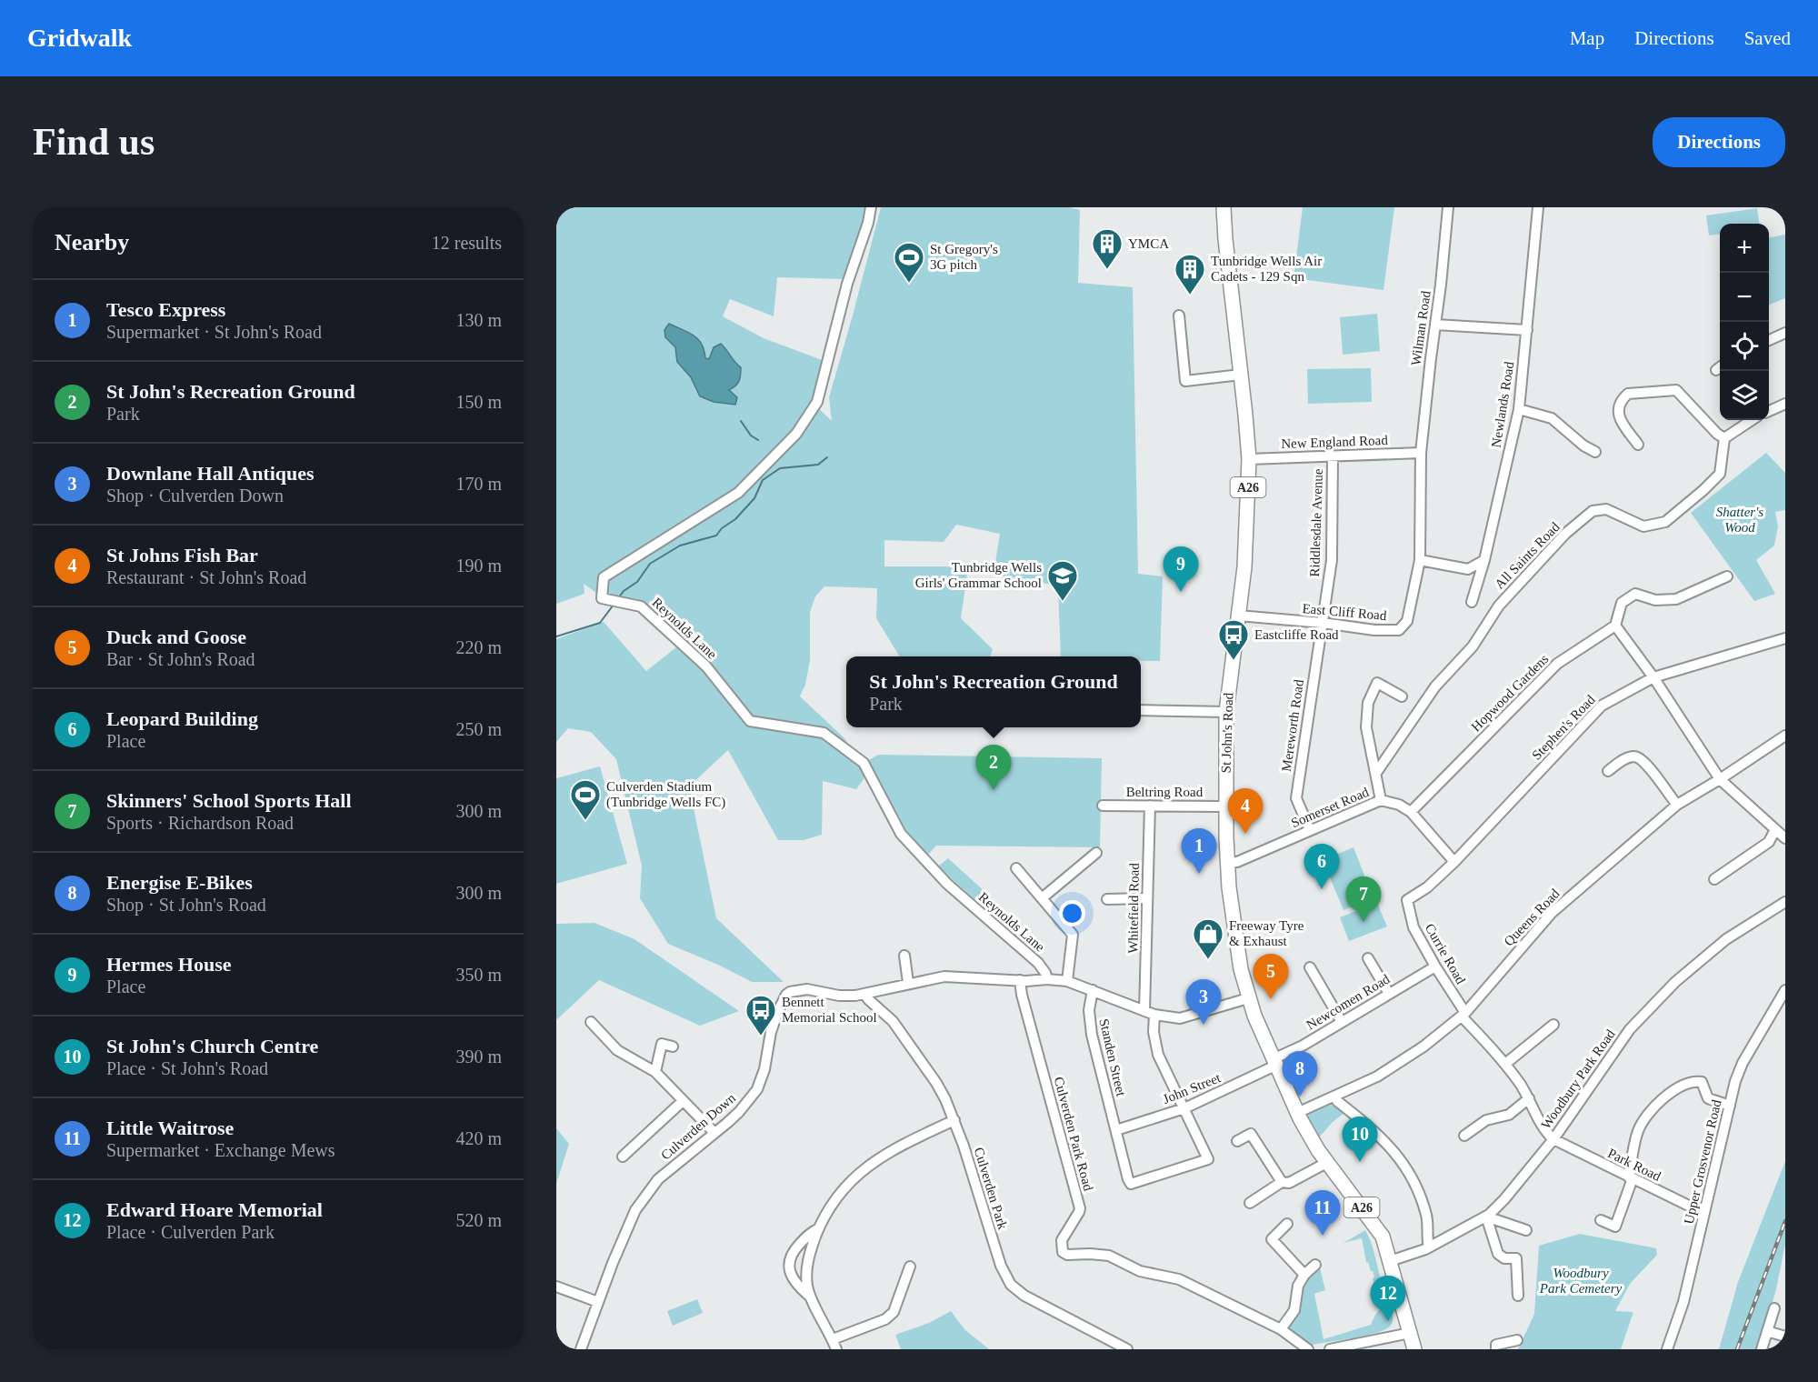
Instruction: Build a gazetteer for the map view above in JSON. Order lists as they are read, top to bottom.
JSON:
{
  "streets": {
    "highway": ["A26", "St John's Road"],
    "street": [
      "Wilman Road",
      "Newlands Road",
      "New England Road",
      "Riddlesdale Avenue",
      "All Saints Road",
      "East Cliff Road",
      "Reynolds Lane",
      "Hopwood Gardens",
      "Mereworth Road",
      "Stephen's Road",
      "Beltring Road",
      "Somerset Road",
      "Whitefield Road",
      "Queens Road",
      "Currie Road",
      "Newcomen Road",
      "Standen Street",
      "Woodbury Park Road",
      "John Street",
      "Culverden Down",
      "Culverden Park Road",
      "Upper Grosvenor Road",
      "Park Road",
      "Culverden Park"
    ]
  },
  "crossings": [
    ["Wilman Road", "New England Road"],
    ["Wilman Road", "East Cliff Road"],
    ["New England Road", "Riddlesdale Avenue"],
    ["New England Road", "East Cliff Road"],
    ["New England Road", "St John's Road"],
    ["Riddlesdale Avenue", "East Cliff Road"],
    ["Riddlesdale Avenue", "Mereworth Road"],
    ["East Cliff Road", "Mereworth Road"],
    ["East Cliff Road", "St John's Road"],
    ["Reynolds Lane", "Culverden Down"],
    ["Hopwood Gardens", "Somerset Road"],
    ["Mereworth Road", "Somerset Road"],
    ["Stephen's Road", "Somerset Road"],
    ["Stephen's Road", "Currie Road"],
    ["St John's Road", "Beltring Road"],
    ["St John's Road", "Somerset Road"],
    ["St John's Road", "Queens Road"],
    ["St John's Road", "Newcomen Road"],
    ["St John's Road", "Woodbury Park Road"],
    ["St John's Road", "John Street"],
    ["St John's Road", "Culverden Down"],
    ["Beltring Road", "Whitefield Road"],
    ["Somerset Road", "Currie Road"],
    ["Whitefield Road", "Standen Street"],
    ["Whitefield Road", "John Street"],
    ["Whitefield Road", "Culverden Down"],
    ["Queens Road", "Currie Road"],
    ["Currie Road", "Newcomen Road"],
    ["Currie Road", "Woodbury Park Road"],
    ["Currie Road", "Park Road"],
    ["Newcomen Road", "John Street"],
    ["Standen Street", "John Street"],
    ["Standen Street", "Culverden Down"],
    ["Woodbury Park Road", "Park Road"],
    ["Culverden Down", "Culverden Park Road"],
    ["Culverden Down", "Culverden Park"],
    ["Upper Grosvenor Road", "Park Road"]
  ],
  "parks": ["Shatter's Wood", "Woodbury Park Cemetery"],
  "places": {
    "building": ["YMCA", "Tunbridge Wells Air Cadets - 129 Sqn"],
    "sports": ["St Gregory's 3G pitch", "Culverden Stadium (Tunbridge Wells FC)"],
    "school or university": ["Tunbridge Wells Girls' Grammar School"],
    "bus stop": ["Eastcliffe Road", "Bennett Memorial School"],
    "shop": ["Freeway Tyre & Exhaust"]
  },
  "page": {
    "header": "Gridwalk",
    "nav": ["Map", "Directions", "Saved"],
    "buttons": "Directions",
    "title": "Find us",
    "heading": ["Nearby", "12 results"],
    "map_buttons": ["+", "−"],
    "list": [
      {
        "mark": "1",
        "name": "Tesco Express",
        "note": "Supermarket · St John's Road",
        "value": "130 m"
      },
      {
        "mark": "2",
        "name": "St John's Recreation Ground",
        "note": "Park",
        "value": "150 m"
      },
      {
        "mark": "3",
        "name": "Downlane Hall Antiques",
        "note": "Shop · Culverden Down",
        "value": "170 m"
      },
      {
        "mark": "4",
        "name": "St Johns Fish Bar",
        "note": "Restaurant · St John's Road",
        "value": "190 m"
      },
      {
        "mark": "5",
        "name": "Duck and Goose",
        "note": "Bar · St John's Road",
        "value": "220 m"
      },
      {
        "mark": "6",
        "name": "Leopard Building",
        "note": "Place",
        "value": "250 m"
      },
      {
        "mark": "7",
        "name": "Skinners' School Sports Hall",
        "note": "Sports · Richardson Road",
        "value": "300 m"
      },
      {
        "mark": "8",
        "name": "Energise E-Bikes",
        "note": "Shop · St John's Road",
        "value": "300 m"
      },
      {
        "mark": "9",
        "name": "Hermes House",
        "note": "Place",
        "value": "350 m"
      },
      {
        "mark": "10",
        "name": "St John's Church Centre",
        "note": "Place · St John's Road",
        "value": "390 m"
      },
      {
        "mark": "11",
        "name": "Little Waitrose",
        "note": "Supermarket · Exchange Mews",
        "value": "420 m"
      },
      {
        "mark": "12",
        "name": "Edward Hoare Memorial",
        "note": "Place · Culverden Park",
        "value": "520 m"
      }
    ],
    "pins": [
      "9",
      "2",
      "4",
      "1",
      "6",
      "7",
      "5",
      "3",
      "8",
      "10",
      "11",
      "12"
    ],
    "popup": ["St John's Recreation Ground", "Park"]
  }
}
